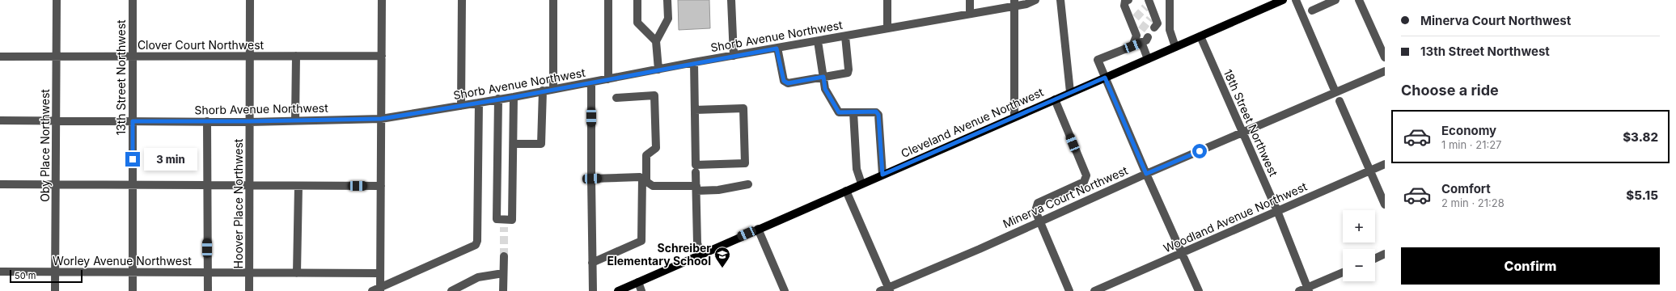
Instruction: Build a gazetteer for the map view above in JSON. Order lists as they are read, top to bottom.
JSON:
{
  "streets": {
    "main road": ["Cleveland Avenue Northwest"],
    "street": [
      "Shorb Avenue Northwest",
      "Clover Court Northwest",
      "13th Street Northwest",
      "18th Street Northwest",
      "Oby Place Northwest",
      "Minerva Court Northwest",
      "Hoover Place Northwest",
      "Woodland Avenue Northwest",
      "Worley Avenue Northwest"
    ]
  },
  "crossings": [
    ["Shorb Avenue Northwest", "13th Street Northwest"],
    ["Shorb Avenue Northwest", "Oby Place Northwest"],
    ["Shorb Avenue Northwest", "Hoover Place Northwest"],
    ["Clover Court Northwest", "13th Street Northwest"],
    ["Clover Court Northwest", "Oby Place Northwest"],
    ["Clover Court Northwest", "Hoover Place Northwest"],
    ["13th Street Northwest", "Worley Avenue Northwest"],
    ["Cleveland Avenue Northwest", "18th Street Northwest"],
    ["18th Street Northwest", "Minerva Court Northwest"],
    ["18th Street Northwest", "Woodland Avenue Northwest"],
    ["Oby Place Northwest", "Worley Avenue Northwest"],
    ["Hoover Place Northwest", "Worley Avenue Northwest"]
  ],
  "places": {
    "school or university": ["Schreiber Elementary School"]
  },
  "scale_bar": "50 m",
  "page": {
    "banner": ["Minerva Court Northwest", "13th Street Northwest"],
    "heading": "Choose a ride",
    "list": [
      {
        "name": "Economy",
        "note": "1 min · 21:27",
        "value": "$3.82"
      },
      {
        "name": "Comfort",
        "note": "2 min · 21:28",
        "value": "$5.15"
      }
    ],
    "bubble": "3 min",
    "map_buttons": ["+", "−"],
    "buttons": "Confirm",
    "scale": "50 m"
  }
}
